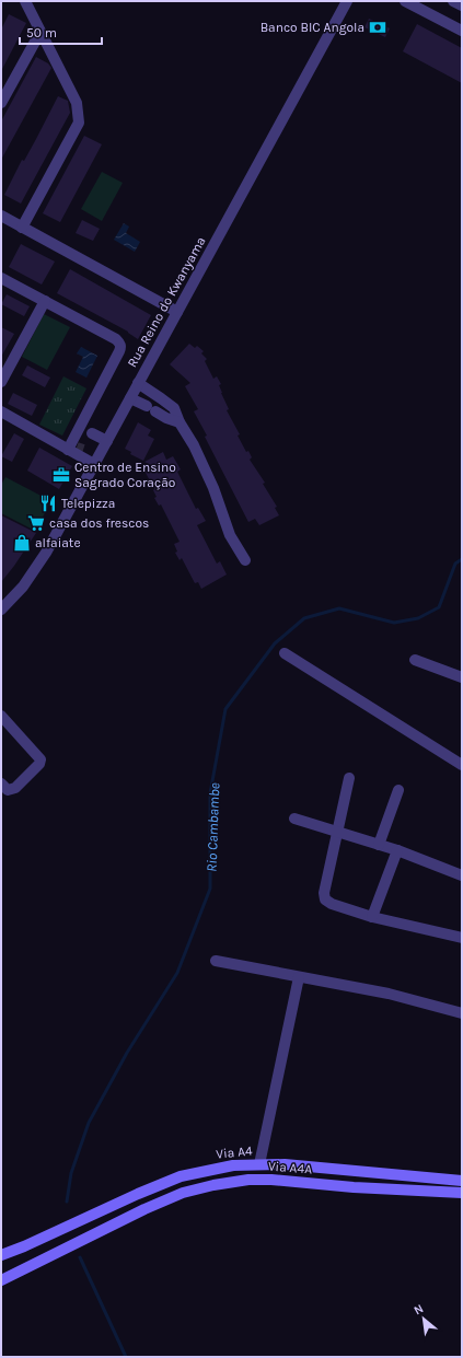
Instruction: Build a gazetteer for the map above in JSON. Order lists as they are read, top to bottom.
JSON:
{
  "streets": {
    "main road": ["Via A4", "Via A4A"],
    "street": ["Rua Reino do Kwanyama"]
  },
  "water": ["Rio Cambambe"],
  "places": {
    "bank": ["Banco BIC Angola"],
    "office": ["Centro de Ensino Sagrado Coração"],
    "restaurant": ["Telepizza"],
    "supermarket": ["casa dos frescos"],
    "shop": ["alfaiate"]
  },
  "scale_bar": "50 m",
  "north": "top left"
}
